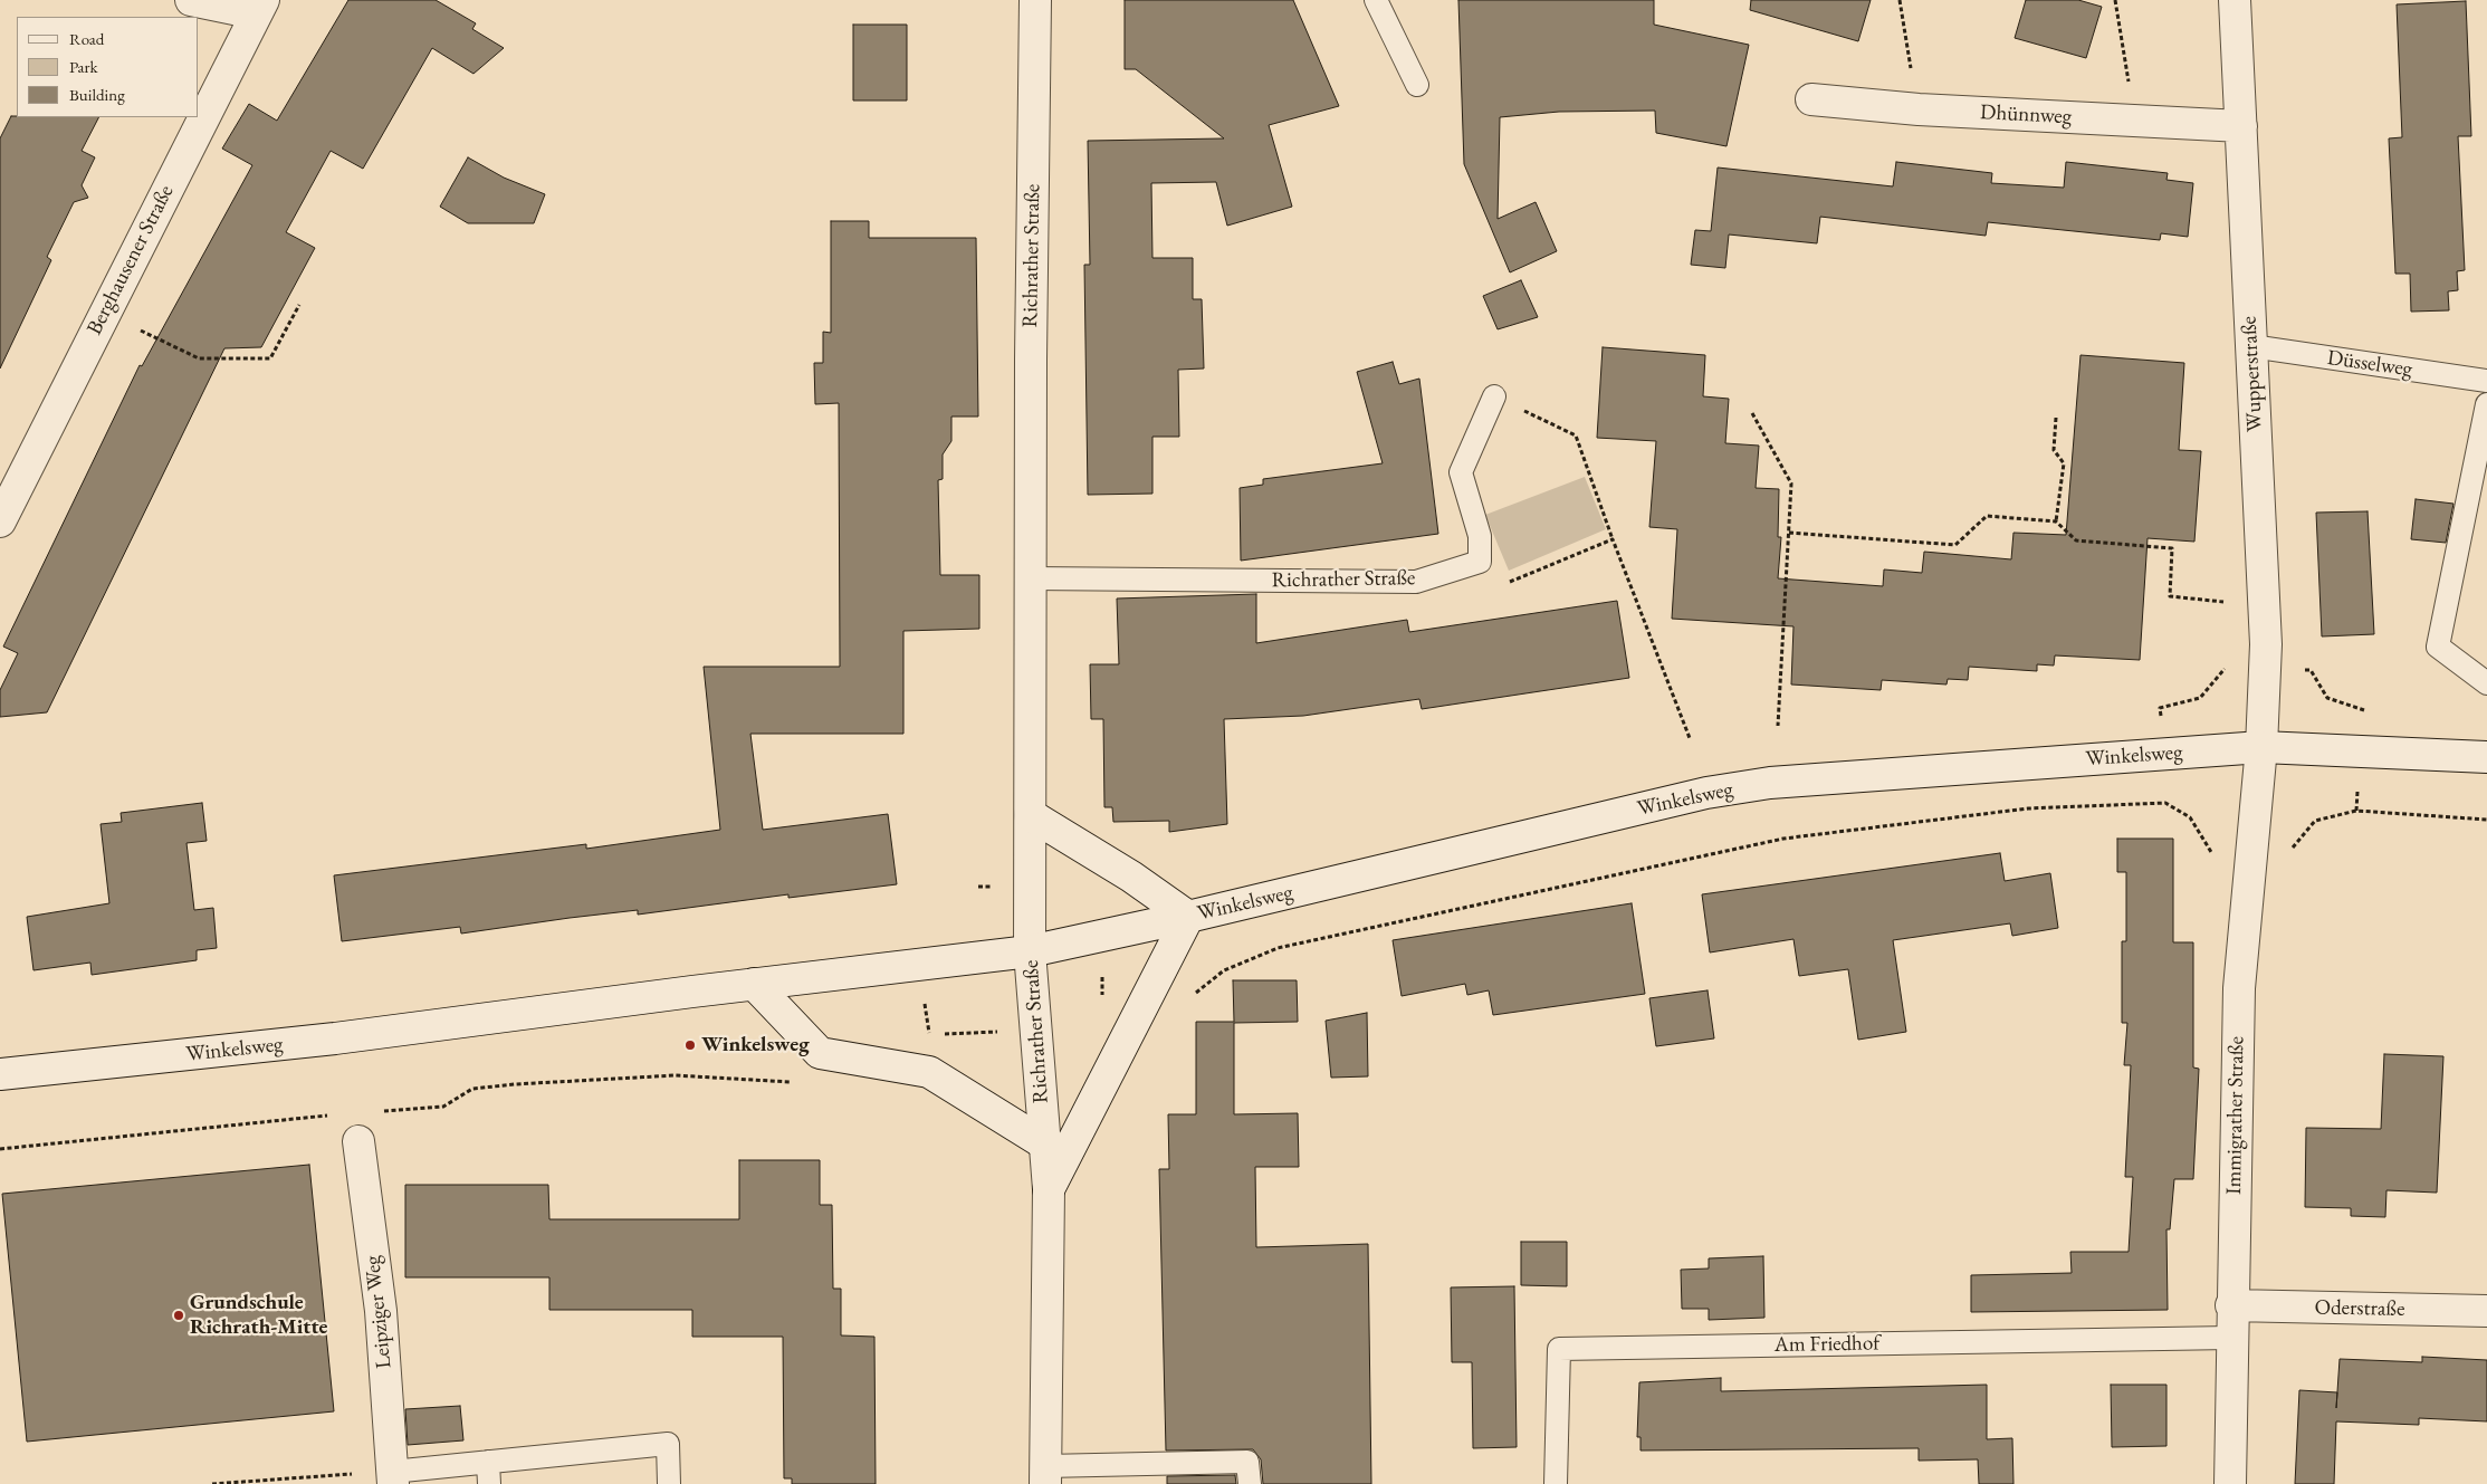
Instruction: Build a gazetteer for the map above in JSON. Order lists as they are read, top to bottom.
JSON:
{
  "streets": {
    "street": [
      "Dhünnweg",
      "Richrather Straße",
      "Berghausener Straße",
      "Wupperstraße",
      "Winkelsweg",
      "Immigrather Straße",
      "Oderstraße",
      "Leipziger Weg"
    ],
    "lane": ["Düsselweg", "Am Friedhof"]
  },
  "crossings": [
    ["Dhünnweg", "Wupperstraße"],
    ["Richrather Straße", "Winkelsweg"],
    ["Düsselweg", "Wupperstraße"],
    ["Wupperstraße", "Winkelsweg"],
    ["Wupperstraße", "Immigrather Straße"],
    ["Winkelsweg", "Immigrather Straße"],
    ["Immigrather Straße", "Oderstraße"],
    ["Immigrather Straße", "Am Friedhof"]
  ],
  "places": ["Winkelsweg", "Grundschule Richrath-Mitte"],
  "legend": ["Road", "Park", "Building"]
}
